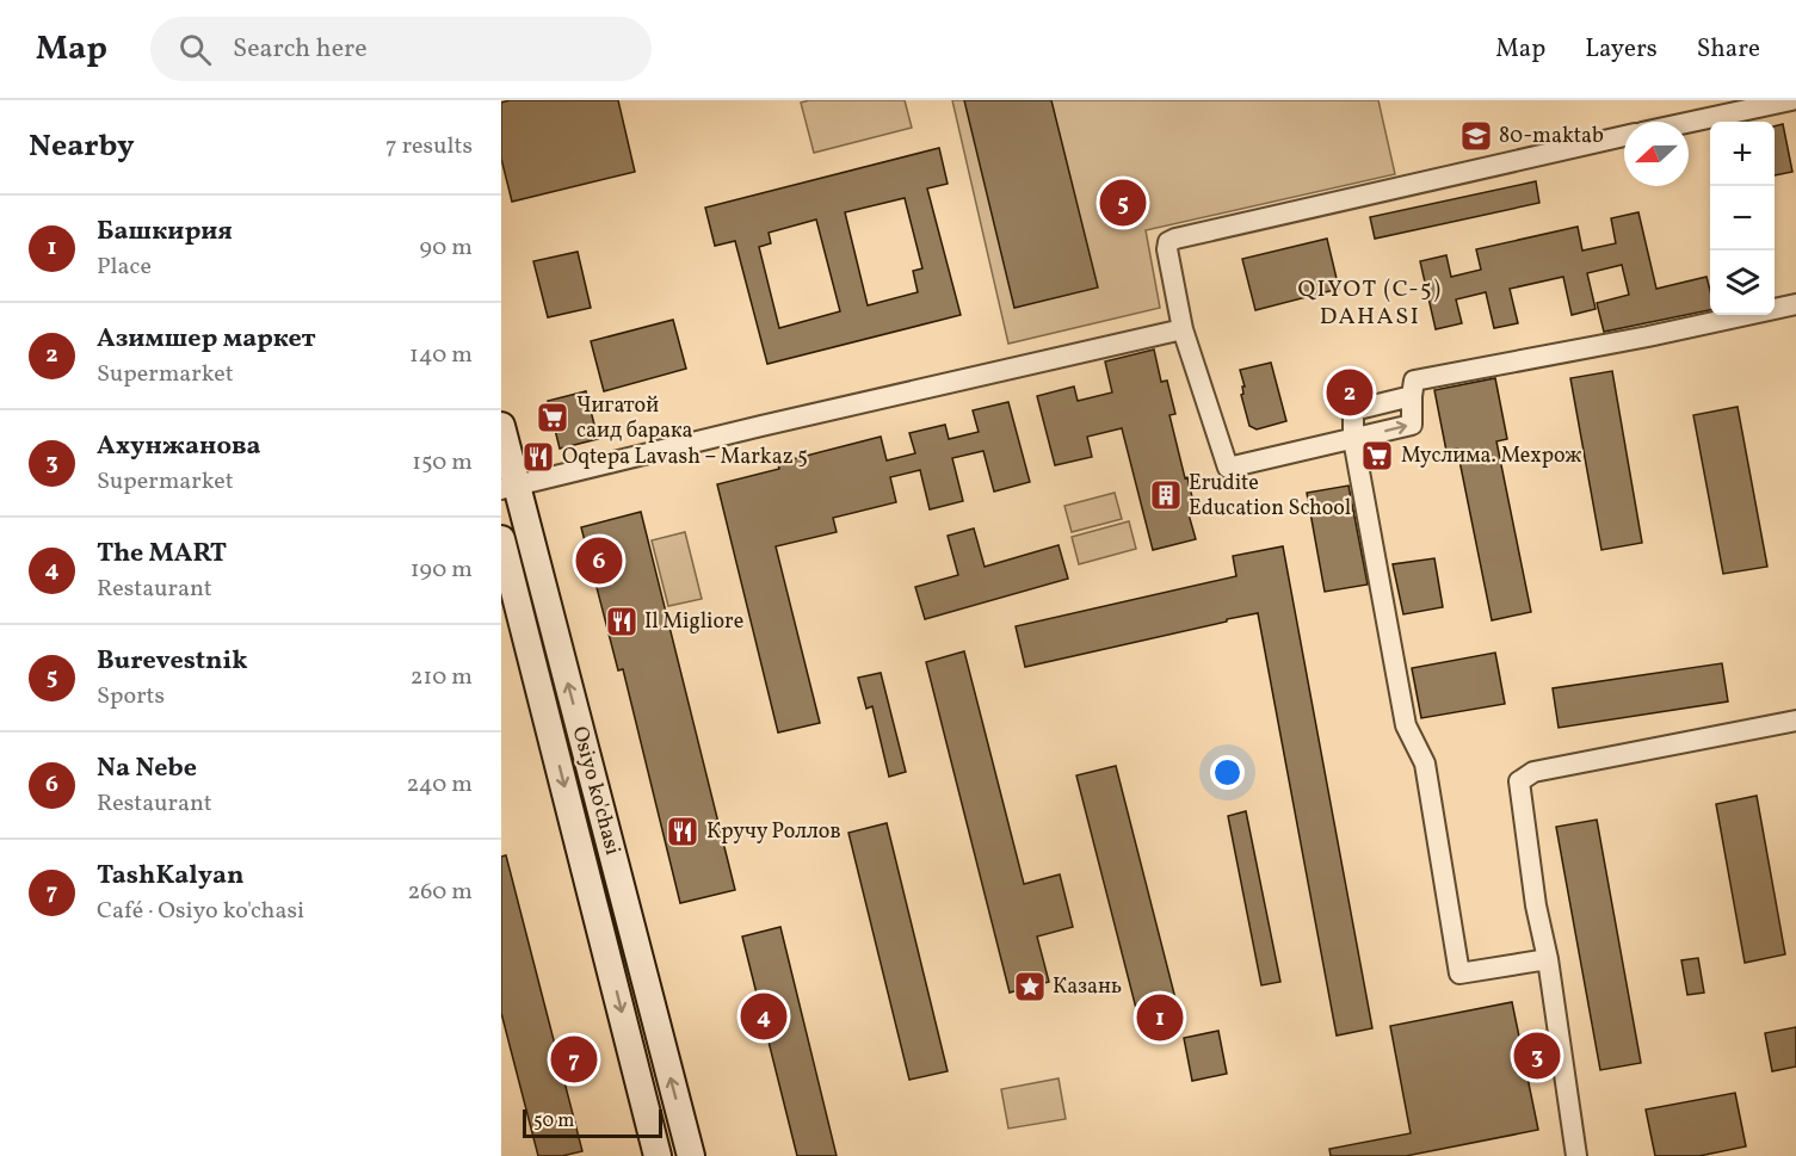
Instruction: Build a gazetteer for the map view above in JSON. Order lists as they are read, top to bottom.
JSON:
{
  "streets": {
    "main road": ["Osiyo ko'chasi"]
  },
  "districts": ["QIYOT (C-5) DAHASI"],
  "places": {
    "school or university": ["80-maktab"],
    "supermarket": ["Чигатой саид барака", "Муслима. Мехрож"],
    "restaurant": ["Oqtepa Lavash – Markaz 5", "Il Migliore", "Кручу Роллов"],
    "building": ["Erudite Education School"],
    "place": ["Казань"]
  },
  "scale_bar": "50 m",
  "north": "left",
  "page": {
    "header": "Map",
    "search": "Search here",
    "nav": ["Map", "Layers", "Share"],
    "heading": ["Nearby", "7 results"],
    "map_buttons": ["+", "−"],
    "pins": [
      "5",
      "2",
      "6",
      "4",
      "1",
      "3",
      "7"
    ],
    "list": [
      {
        "mark": "1",
        "name": "Башкирия",
        "note": "Place",
        "value": "90 m"
      },
      {
        "mark": "2",
        "name": "Азимшер маркет",
        "note": "Supermarket",
        "value": "140 m"
      },
      {
        "mark": "3",
        "name": "Ахунжанова",
        "note": "Supermarket",
        "value": "150 m"
      },
      {
        "mark": "4",
        "name": "The MART",
        "note": "Restaurant",
        "value": "190 m"
      },
      {
        "mark": "5",
        "name": "Burevestnik",
        "note": "Sports",
        "value": "210 m"
      },
      {
        "mark": "6",
        "name": "Na Nebe",
        "note": "Restaurant",
        "value": "240 m"
      },
      {
        "mark": "7",
        "name": "TashKalyan",
        "note": "Café · Osiyo ko'chasi",
        "value": "260 m"
      }
    ],
    "scale": "50 m"
  }
}
